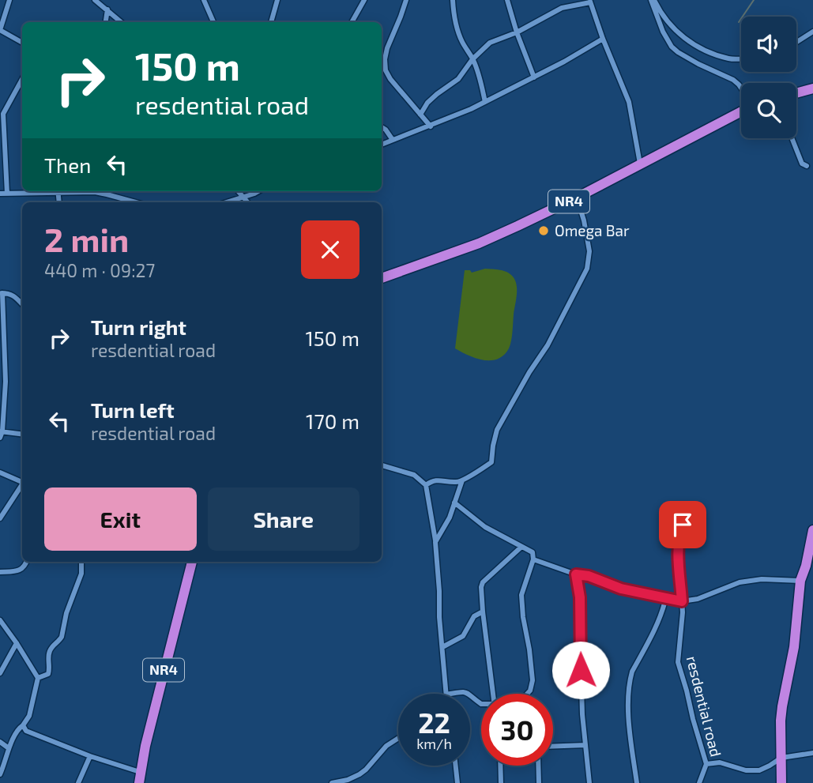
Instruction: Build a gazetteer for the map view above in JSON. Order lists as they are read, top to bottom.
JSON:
{
  "streets": {
    "highway": ["NR4"],
    "street": ["resdential road"]
  },
  "places": ["Omega Bar"],
  "page": {
    "turn": ["150 m", "resdential road"],
    "then": "Then",
    "heading": ["2 min", "440 m · 09:27"],
    "list": [
      {
        "name": "Turn right",
        "note": "resdential road",
        "value": "150 m"
      },
      {
        "name": "Turn left",
        "note": "resdential road",
        "value": "170 m"
      }
    ],
    "buttons": ["Exit", "Share"],
    "speed": "22 km/h",
    "limit": "30"
  }
}
